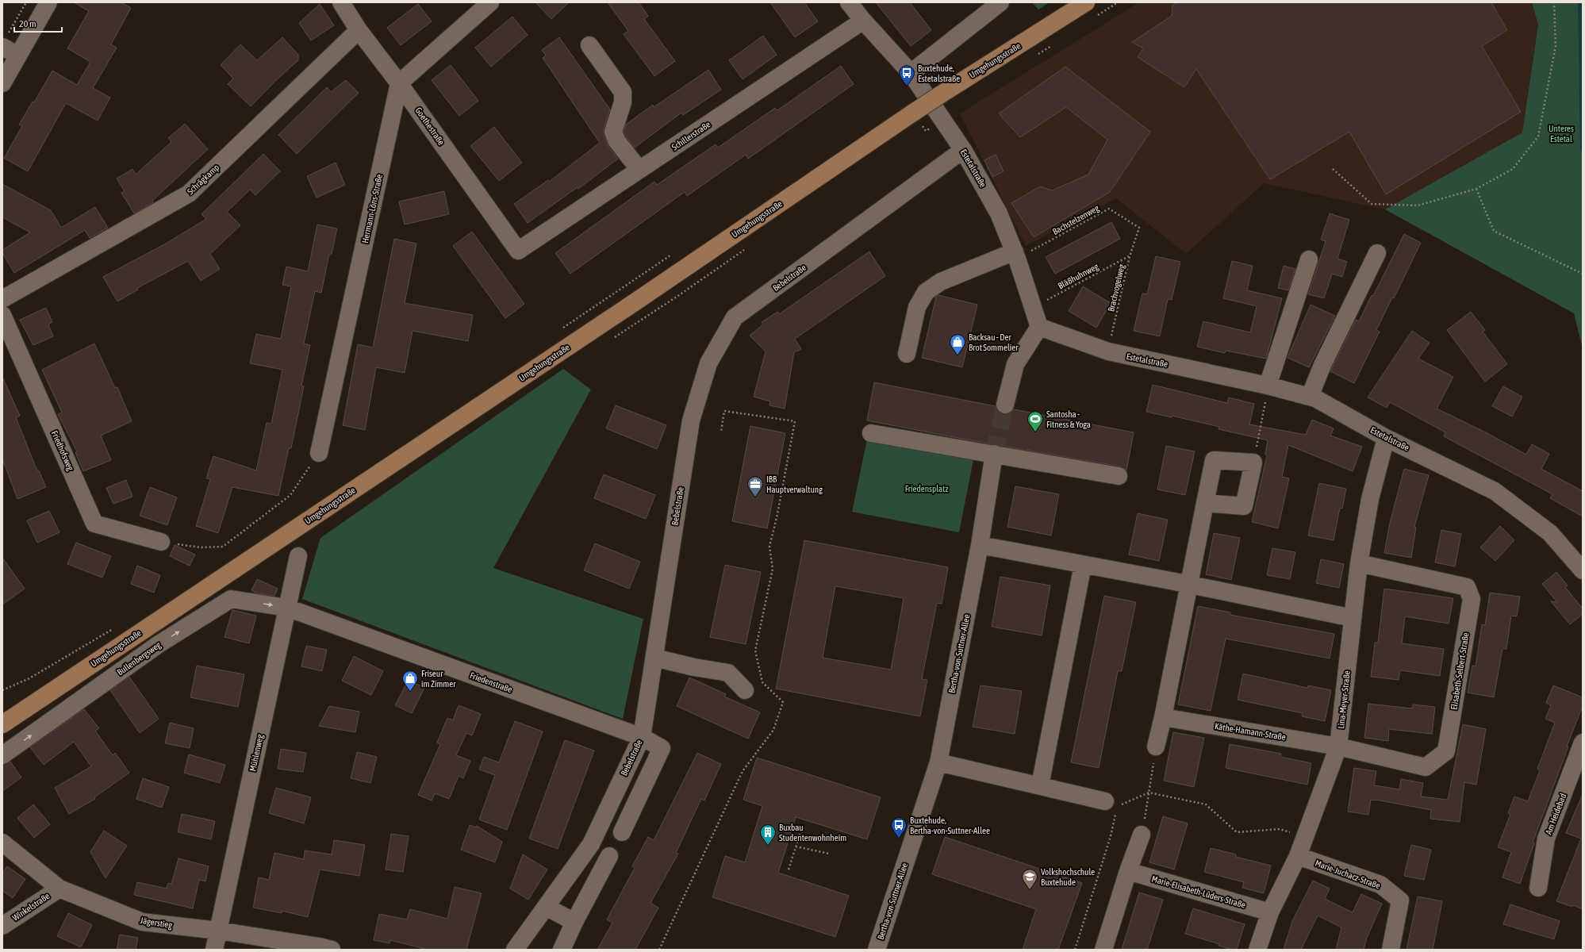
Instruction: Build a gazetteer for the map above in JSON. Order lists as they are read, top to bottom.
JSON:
{
  "streets": {
    "main road": ["Umgehungsstraße"],
    "street": [
      "Goethestraße",
      "Schillerstraße",
      "Estetalstraße",
      "Schrägkamp",
      "Hermann-Löns-Straße",
      "Bebelstraße",
      "Friedhofsweg",
      "Bertha-von-Suttner-Allee",
      "Bullenbergsweg",
      "Elisabeth-Selbert-Straße",
      "Friedenstraße",
      "Lina-Meyer-Straße",
      "Käthe-Hamann-Straße",
      "Mühlenweg",
      "Am Heidebad",
      "Marie-Juchacz-Straße",
      "Marie-Elisabeth-Lüders-Straße",
      "Winkelstraße",
      "Jägerstieg"
    ],
    "path": ["Bachstelzenweg", "Bläßhuhnweg", "Brachvogelweg"]
  },
  "crossings": [
    ["Goethestraße", "Schillerstraße"],
    ["Goethestraße", "Schrägkamp"],
    ["Goethestraße", "Hermann-Löns-Straße"],
    ["Schillerstraße", "Estetalstraße"],
    ["Estetalstraße", "Bachstelzenweg"],
    ["Estetalstraße", "Bläßhuhnweg"],
    ["Estetalstraße", "Bebelstraße"],
    ["Estetalstraße", "Brachvogelweg"],
    ["Estetalstraße", "Lina-Meyer-Straße"],
    ["Bachstelzenweg", "Brachvogelweg"],
    ["Bläßhuhnweg", "Brachvogelweg"],
    ["Bebelstraße", "Friedenstraße"],
    ["Bullenbergsweg", "Friedenstraße"],
    ["Bullenbergsweg", "Mühlenweg"],
    ["Elisabeth-Selbert-Straße", "Lina-Meyer-Straße"],
    ["Elisabeth-Selbert-Straße", "Käthe-Hamann-Straße"],
    ["Friedenstraße", "Mühlenweg"],
    ["Lina-Meyer-Straße", "Käthe-Hamann-Straße"],
    ["Lina-Meyer-Straße", "Marie-Juchacz-Straße"],
    ["Lina-Meyer-Straße", "Marie-Elisabeth-Lüders-Straße"],
    ["Mühlenweg", "Jägerstieg"],
    ["Winkelstraße", "Jägerstieg"]
  ],
  "one_way": ["Bullenbergsweg"],
  "parks": ["Unteres Estetal", "Friedensplatz"],
  "places": {
    "bus stop": ["Buxtehude, Estetalstraße", "Buxtehude, Bertha-von-Suttner-Allee"],
    "shop": ["Backsau - Der Brot Sommelier", "Friseur im Zimmer"],
    "sports": ["Santosha - Fitness & Yoga"],
    "office": ["IBB Hauptverwaltung"],
    "building": ["Buxbau Studentenwohnheim"],
    "school or university": ["Volkshochschule Buxtehude"]
  },
  "scale_bar": "20 m"
}
